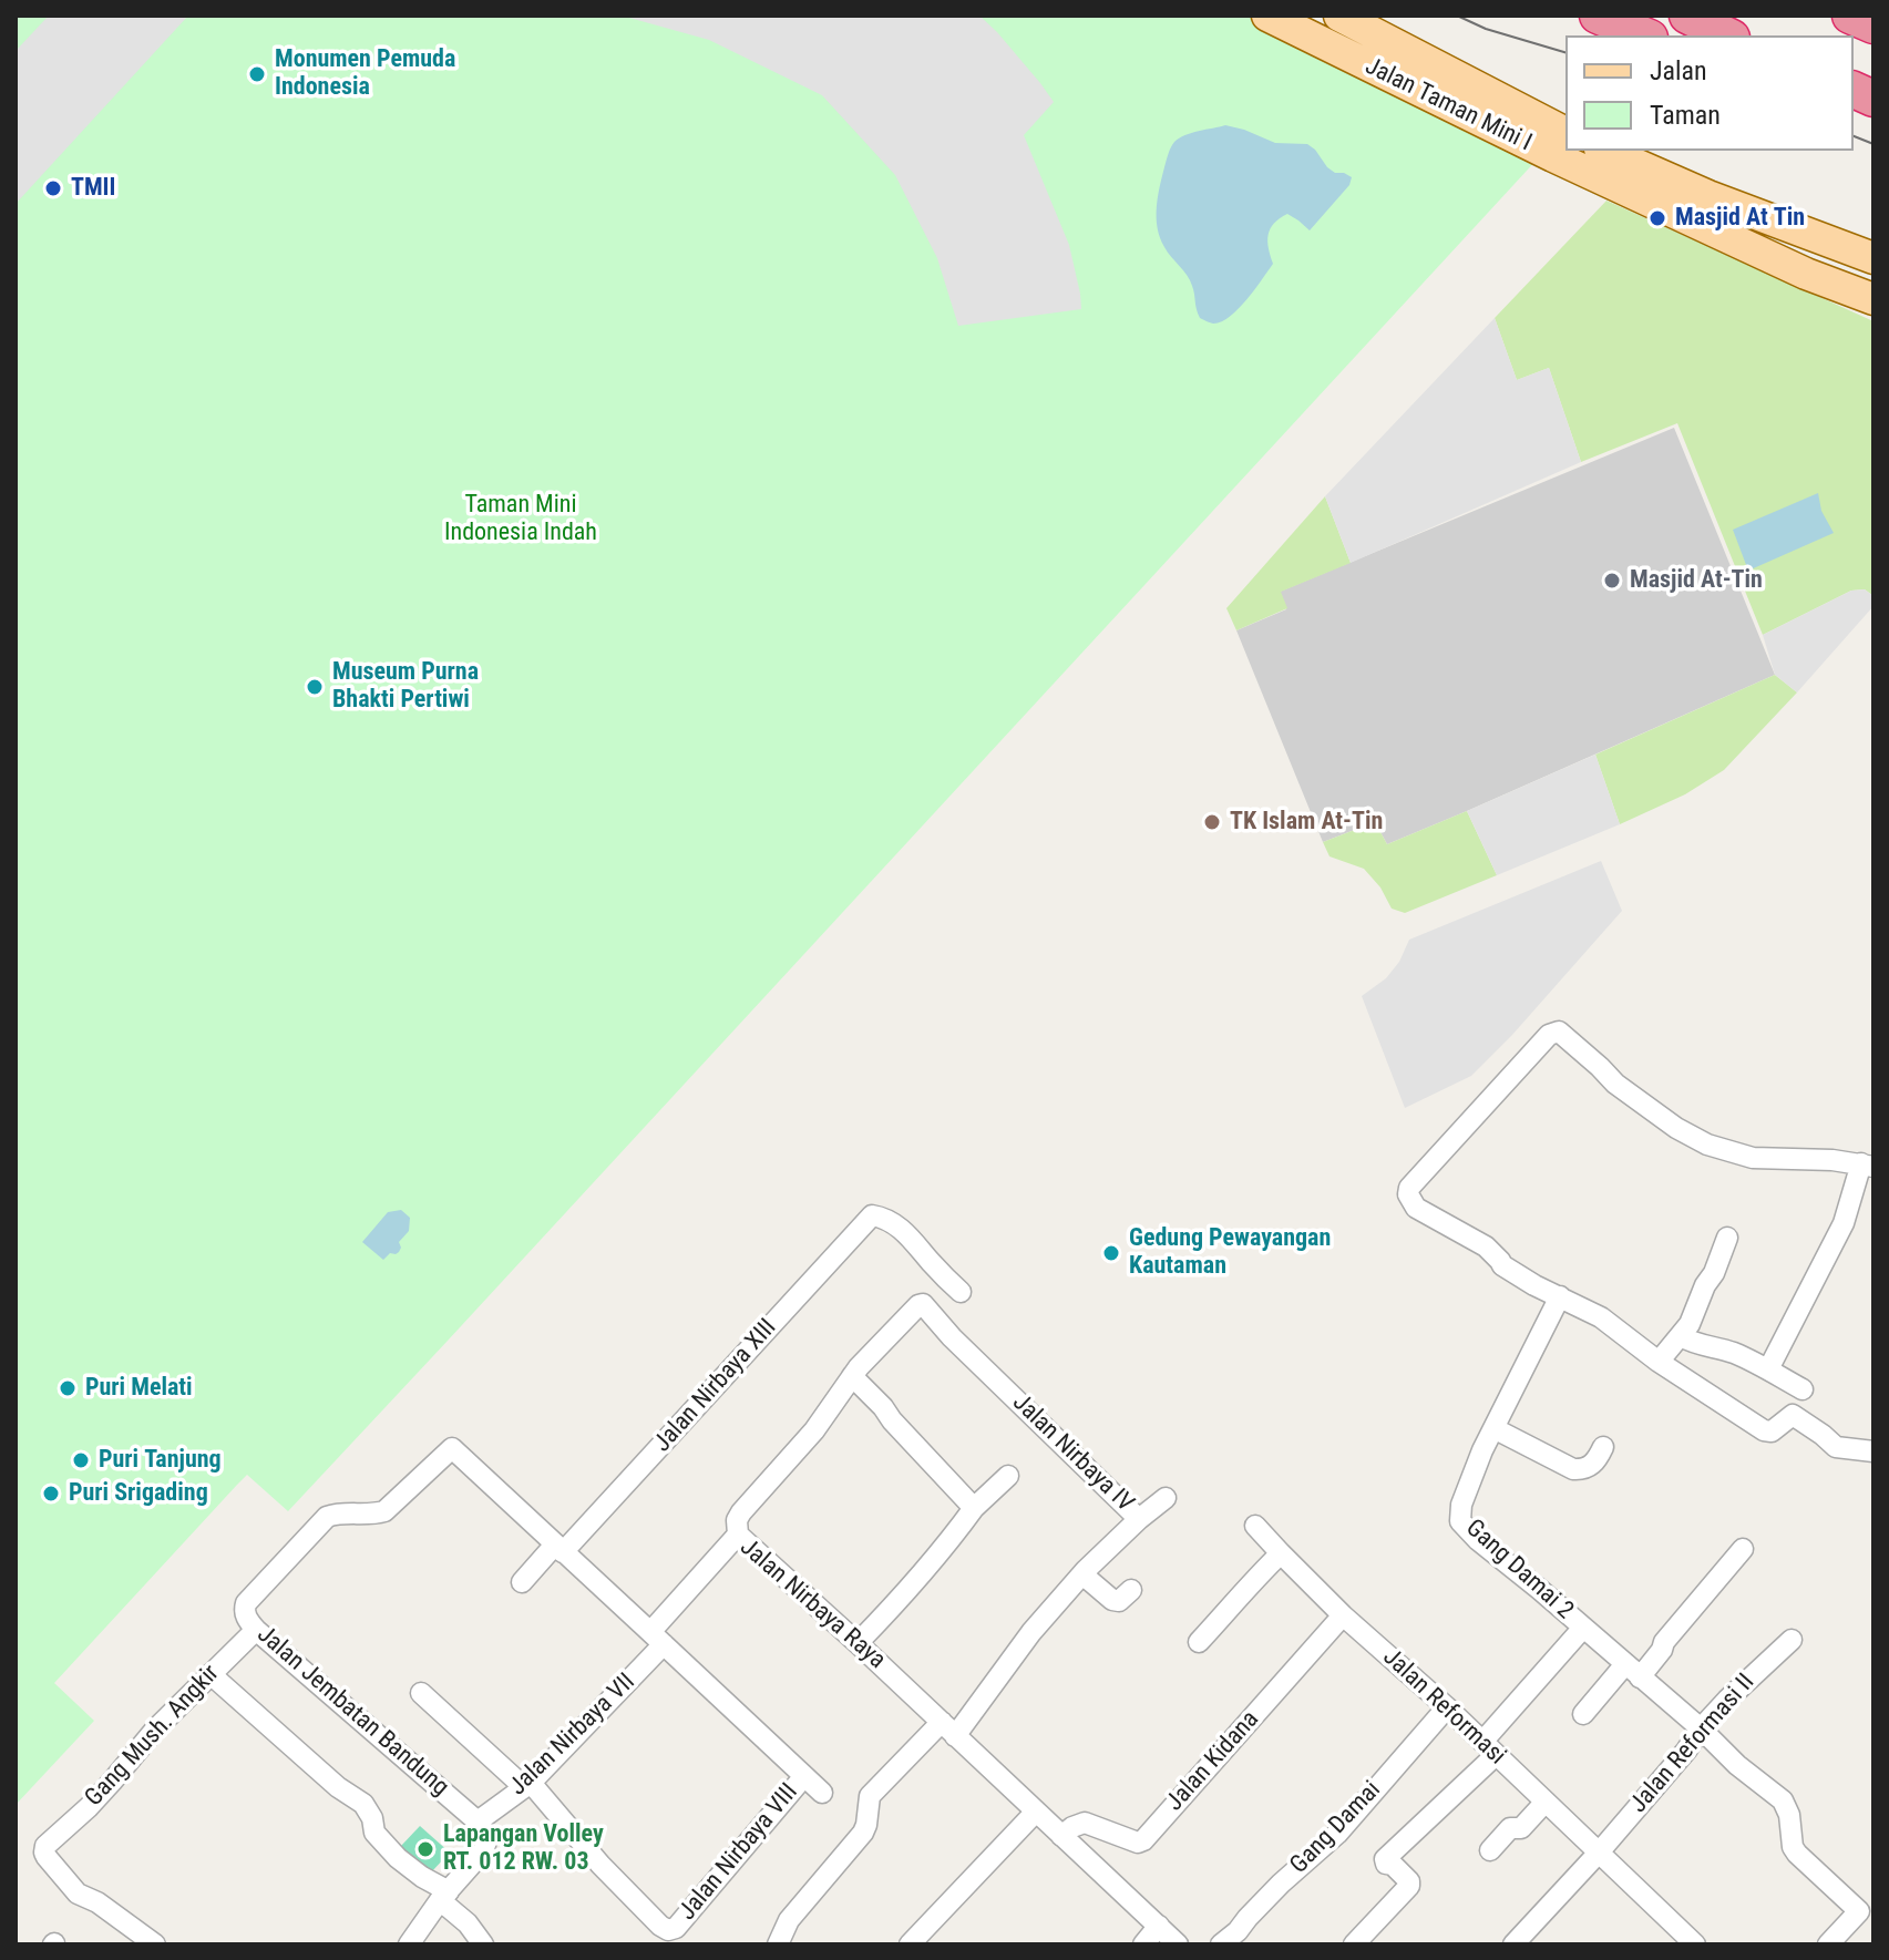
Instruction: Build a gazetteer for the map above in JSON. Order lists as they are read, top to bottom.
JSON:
{
  "streets": {
    "main road": ["Jalan Taman Mini I"],
    "street": [
      "Jalan Nirbaya XIII",
      "Jalan Nirbaya IV",
      "Gang Damai 2",
      "Jalan Nirbaya Raya",
      "Jalan Reformasi",
      "Jalan Jembatan Bandung",
      "Jalan Nirbaya VII",
      "Gang Mush. Angkir",
      "Jalan Reformasi II",
      "Jalan Kidana",
      "Gang Damai",
      "Jalan Nirbaya VIII"
    ]
  },
  "crossings": [
    ["Jalan Nirbaya XIII", "Jalan Jembatan Bandung"],
    ["Jalan Nirbaya IV", "Jalan Nirbaya Raya"],
    ["Gang Damai 2", "Jalan Reformasi II"],
    ["Jalan Nirbaya Raya", "Jalan Nirbaya VII"],
    ["Jalan Nirbaya Raya", "Jalan Kidana"],
    ["Jalan Nirbaya Raya", "Jalan Nirbaya VIII"],
    ["Jalan Reformasi", "Jalan Reformasi II"],
    ["Jalan Reformasi", "Jalan Kidana"],
    ["Jalan Reformasi", "Gang Damai"],
    ["Jalan Jembatan Bandung", "Jalan Nirbaya VII"],
    ["Jalan Jembatan Bandung", "Gang Mush. Angkir"],
    ["Jalan Nirbaya VII", "Jalan Nirbaya VIII"]
  ],
  "parks": ["Taman Mini Indonesia Indah"],
  "places": [
    "Monumen Pemuda Indonesia",
    "TMII",
    "Masjid At Tin",
    "Masjid At-Tin",
    "Museum Purna Bhakti Pertiwi",
    "TK Islam At-Tin",
    "Gedung Pewayangan Kautaman",
    "Puri Melati",
    "Puri Tanjung",
    "Puri Srigading",
    "Lapangan Volley RT. 012 RW. 03"
  ],
  "legend": ["Jalan", "Taman"]
}
